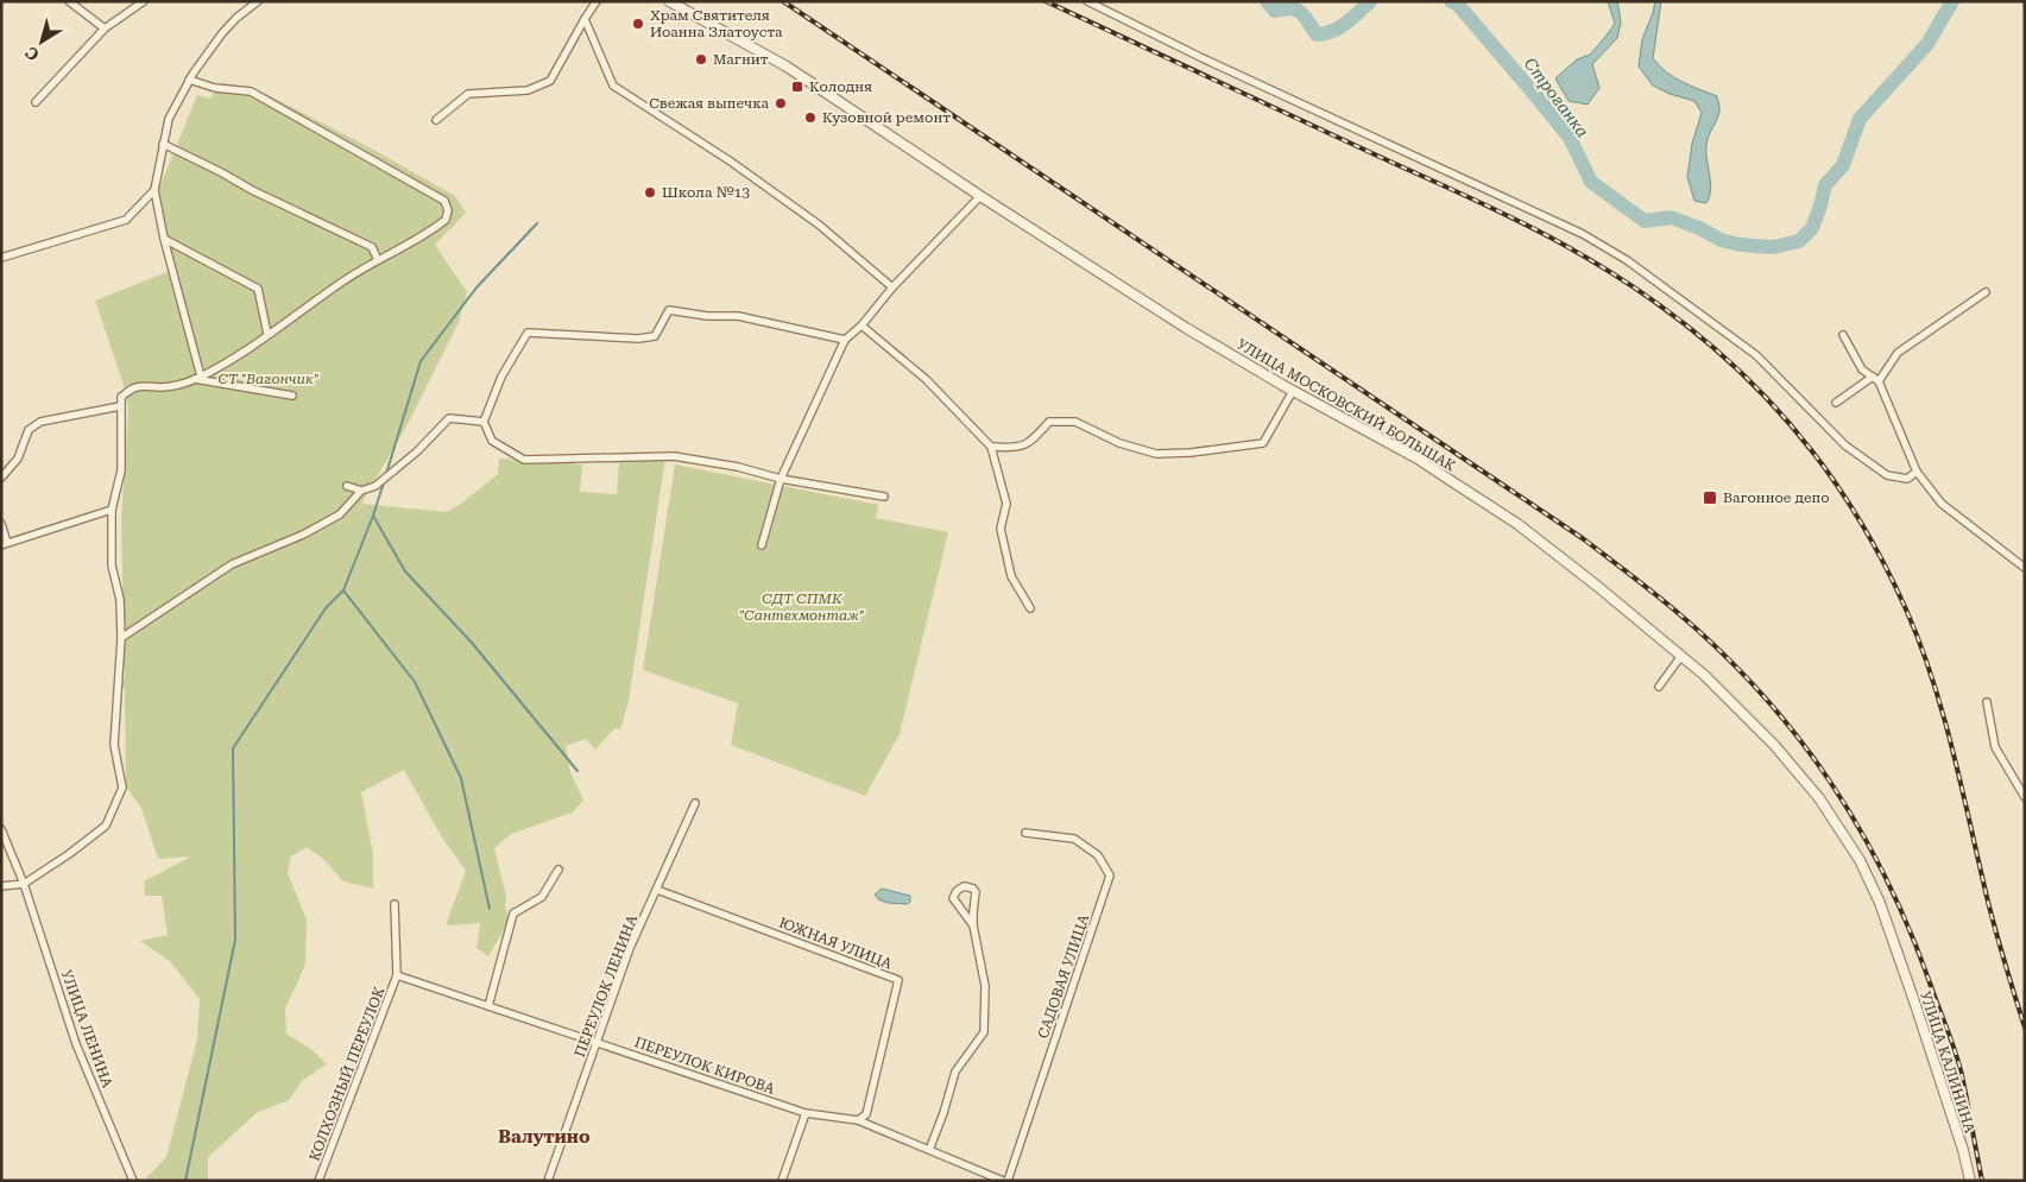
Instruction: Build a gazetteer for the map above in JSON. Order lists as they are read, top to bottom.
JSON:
{
  "streets": {
    "street": [
      "УЛИЦА МОСКОВСКИЙ БОЛЬШАК",
      "ЮЖНАЯ УЛИЦА",
      "САДОВАЯ УЛИЦА",
      "ПЕРЕУЛОК ЛЕНИНА",
      "УЛИЦА ЛЕНИНА",
      "УЛИЦА КАЛИНИНА",
      "ПЕРЕУЛОК КИРОВА",
      "КОЛХОЗНЫЙ ПЕРЕУЛОК"
    ]
  },
  "crossings": [
    ["УЛИЦА МОСКОВСКИЙ БОЛЬШАК", "УЛИЦА КАЛИНИНА"],
    ["ЮЖНАЯ УЛИЦА", "ПЕРЕУЛОК ЛЕНИНА"],
    ["ПЕРЕУЛОК ЛЕНИНА", "ПЕРЕУЛОК КИРОВА"],
    ["ПЕРЕУЛОК ЛЕНИНА", "КОЛХОЗНЫЙ ПЕРЕУЛОК"],
    ["ПЕРЕУЛОК КИРОВА", "КОЛХОЗНЫЙ ПЕРЕУЛОК"]
  ],
  "districts": ["Валутино"],
  "water": ["Строганка"],
  "parks": ["СТ \"Вагончик\"", "СДТ СПМК \"Сантехмонтаж\""],
  "places": {
    "other": [
      "Храм Святителя Иоанна Златоуста",
      "Магнит",
      "Свежая выпечка",
      "Кузовной ремонт",
      "Школа №13"
    ],
    "transit": ["Колодня", "Вагонное депо"]
  },
  "north": "bottom left"
}
